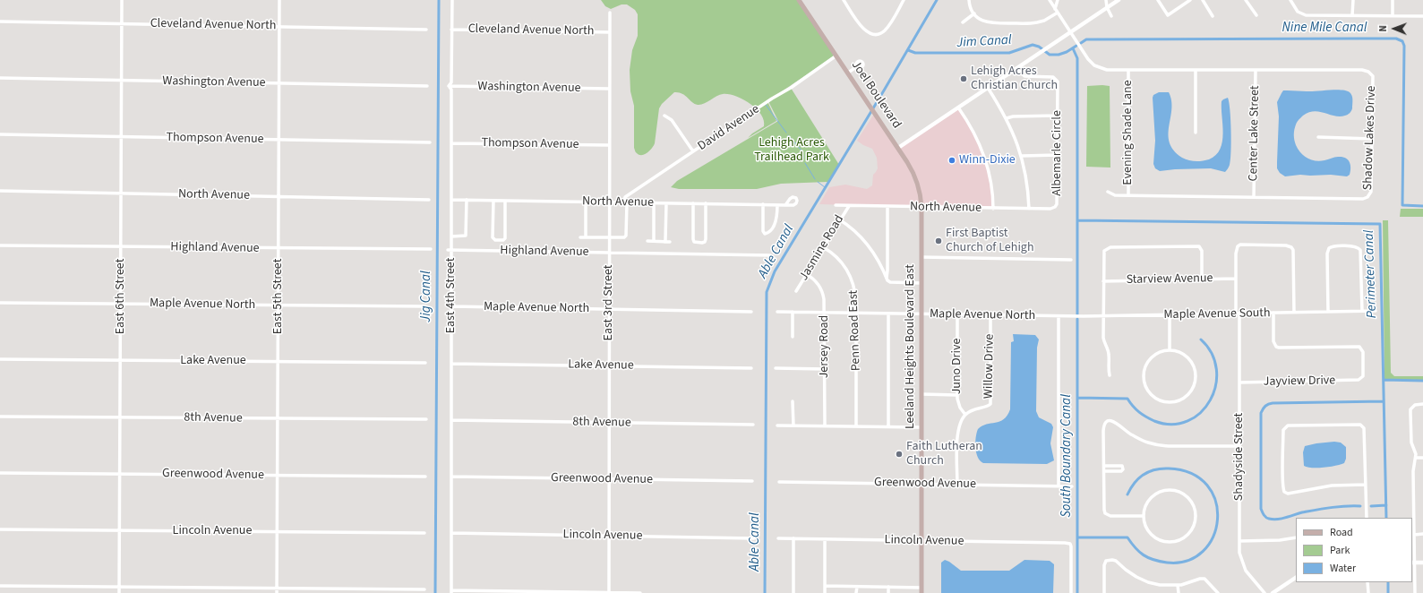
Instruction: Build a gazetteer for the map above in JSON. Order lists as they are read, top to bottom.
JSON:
{
  "streets": {
    "main road": ["Joel Boulevard", "Leeland Heights Boulevard East"],
    "street": [
      "Cleveland Avenue North",
      "Washington Avenue",
      "David Avenue",
      "Evening Shade Lane",
      "Center Lake Street",
      "Shadow Lakes Drive",
      "Thompson Avenue",
      "Albemarle Circle",
      "North Avenue",
      "Highland Avenue",
      "Jasmine Road",
      "Starview Avenue",
      "East 4th Street",
      "East 6th Street",
      "East 5th Street",
      "East 3rd Street",
      "Maple Avenue North",
      "Maple Avenue South",
      "Penn Road East",
      "Jersey Road",
      "Lake Avenue",
      "Juno Drive",
      "Willow Drive",
      "Jayview Drive",
      "8th Avenue",
      "Shadyside Street",
      "Greenwood Avenue",
      "Lincoln Avenue"
    ]
  },
  "crossings": [
    ["Cleveland Avenue North", "East 4th Street"],
    ["Cleveland Avenue North", "East 6th Street"],
    ["Cleveland Avenue North", "East 5th Street"],
    ["Cleveland Avenue North", "East 3rd Street"],
    ["Washington Avenue", "East 4th Street"],
    ["Washington Avenue", "East 6th Street"],
    ["Washington Avenue", "East 5th Street"],
    ["Washington Avenue", "East 3rd Street"],
    ["Joel Boulevard", "David Avenue"],
    ["Joel Boulevard", "North Avenue"],
    ["Joel Boulevard", "Leeland Heights Boulevard East"],
    ["David Avenue", "North Avenue"],
    ["Evening Shade Lane", "Shadow Lakes Drive"],
    ["Center Lake Street", "Shadow Lakes Drive"],
    ["Thompson Avenue", "East 4th Street"],
    ["Thompson Avenue", "East 6th Street"],
    ["Thompson Avenue", "East 5th Street"],
    ["Thompson Avenue", "East 3rd Street"],
    ["Albemarle Circle", "North Avenue"],
    ["North Avenue", "Jasmine Road"],
    ["North Avenue", "East 4th Street"],
    ["North Avenue", "East 6th Street"],
    ["North Avenue", "East 5th Street"],
    ["North Avenue", "East 3rd Street"],
    ["North Avenue", "Leeland Heights Boulevard East"],
    ["Highland Avenue", "East 4th Street"],
    ["Highland Avenue", "East 6th Street"],
    ["Highland Avenue", "East 5th Street"],
    ["Highland Avenue", "East 3rd Street"],
    ["Jasmine Road", "Penn Road East"],
    ["Jasmine Road", "Jersey Road"],
    ["Starview Avenue", "Shadyside Street"],
    ["East 4th Street", "Maple Avenue North"],
    ["East 4th Street", "Lake Avenue"],
    ["East 4th Street", "8th Avenue"],
    ["East 4th Street", "Greenwood Avenue"],
    ["East 4th Street", "Lincoln Avenue"],
    ["East 6th Street", "Maple Avenue North"],
    ["East 6th Street", "Lake Avenue"],
    ["East 6th Street", "8th Avenue"],
    ["East 6th Street", "Greenwood Avenue"],
    ["East 6th Street", "Lincoln Avenue"],
    ["East 5th Street", "Maple Avenue North"],
    ["East 5th Street", "Lake Avenue"],
    ["East 5th Street", "8th Avenue"],
    ["East 5th Street", "Greenwood Avenue"],
    ["East 5th Street", "Lincoln Avenue"],
    ["East 3rd Street", "Maple Avenue North"],
    ["East 3rd Street", "Lake Avenue"],
    ["East 3rd Street", "8th Avenue"],
    ["East 3rd Street", "Greenwood Avenue"],
    ["East 3rd Street", "Lincoln Avenue"],
    ["Maple Avenue North", "Maple Avenue South"],
    ["Maple Avenue North", "Penn Road East"],
    ["Maple Avenue North", "Jersey Road"],
    ["Maple Avenue North", "Leeland Heights Boulevard East"],
    ["Maple Avenue North", "Juno Drive"],
    ["Maple Avenue North", "Willow Drive"],
    ["Maple Avenue South", "Jayview Drive"],
    ["Maple Avenue South", "Shadyside Street"],
    ["Leeland Heights Boulevard East", "Greenwood Avenue"],
    ["Leeland Heights Boulevard East", "Lincoln Avenue"],
    ["Juno Drive", "Willow Drive"],
    ["Jayview Drive", "Shadyside Street"]
  ],
  "water": [
    "Nine Mile Canal",
    "Jim Canal",
    "Able Canal",
    "Perimeter Canal",
    "Jig Canal",
    "South Boundary Canal"
  ],
  "parks": ["Lehigh Acres Trailhead Park"],
  "places": [
    "Lehigh Acres Christian Church",
    "Winn-Dixie",
    "First Baptist Church of Lehigh",
    "Faith Lutheran Church"
  ],
  "legend": ["Road", "Park", "Water"],
  "north": "left"
}
